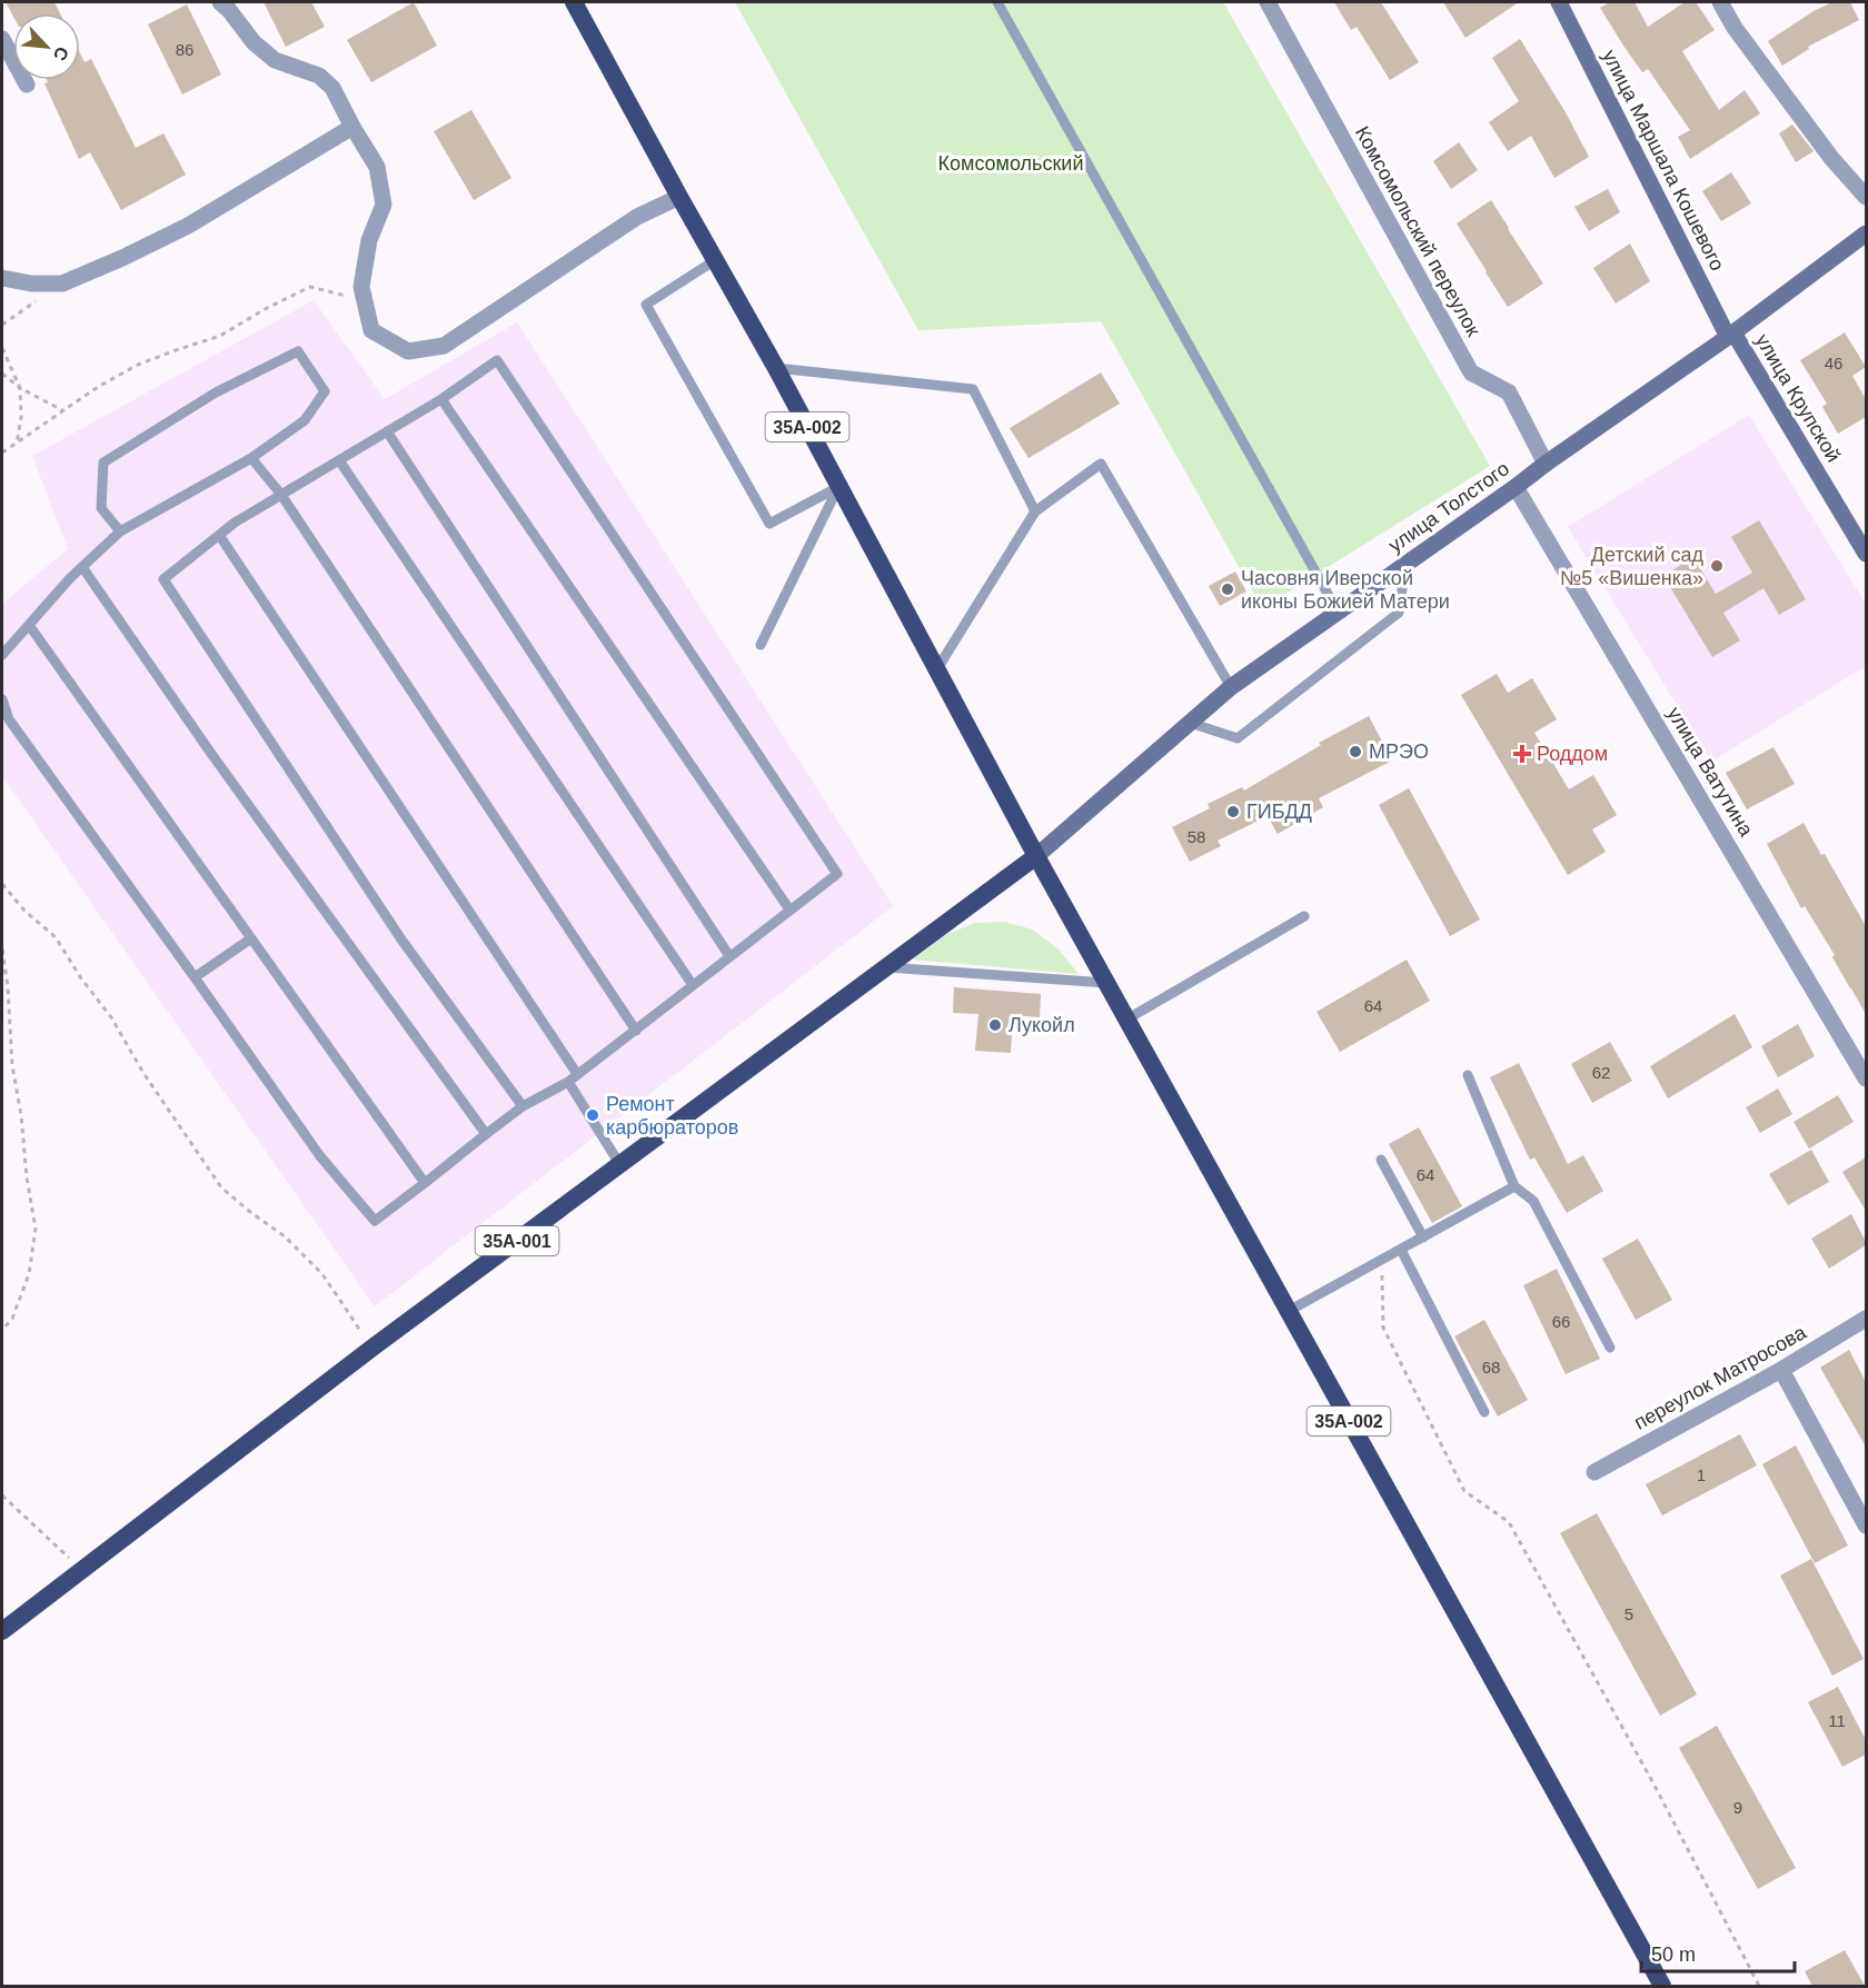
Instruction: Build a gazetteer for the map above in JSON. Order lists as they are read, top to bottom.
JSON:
{
  "streets": {
    "highway": ["35А-002", "35А-001"],
    "main road": ["улица Маршала Кошевого", "улица Крупской", "улица Толстого"],
    "street": ["Комсомольский переулок", "улица Ватутина", "переулок Матросова"]
  },
  "crossings": [
    ["улица Маршала Кошевого", "улица Крупской"],
    ["улица Маршала Кошевого", "улица Толстого"],
    ["Комсомольский переулок", "улица Толстого"],
    ["улица Крупской", "улица Толстого"],
    ["35А-002", "улица Толстого"],
    ["35А-002", "35А-001"],
    ["улица Толстого", "улица Ватутина"],
    ["улица Толстого", "35А-001"]
  ],
  "parks": ["Комсомольский"],
  "places": {
    "other": [
      "Детский сад №5 «Вишенка»",
      "Часовня Иверской иконы Божией Матери",
      "МРЭО",
      "ГИБДД",
      "Лукойл",
      "Ремонт карбюраторов"
    ],
    "health": ["Роддом"]
  },
  "house_numbers": [
    "86",
    "46",
    "58",
    "64",
    "62",
    "64",
    "66",
    "68",
    "1",
    "5",
    "11",
    "9"
  ],
  "scale_bar": "50 m",
  "north": "bottom right"
}
